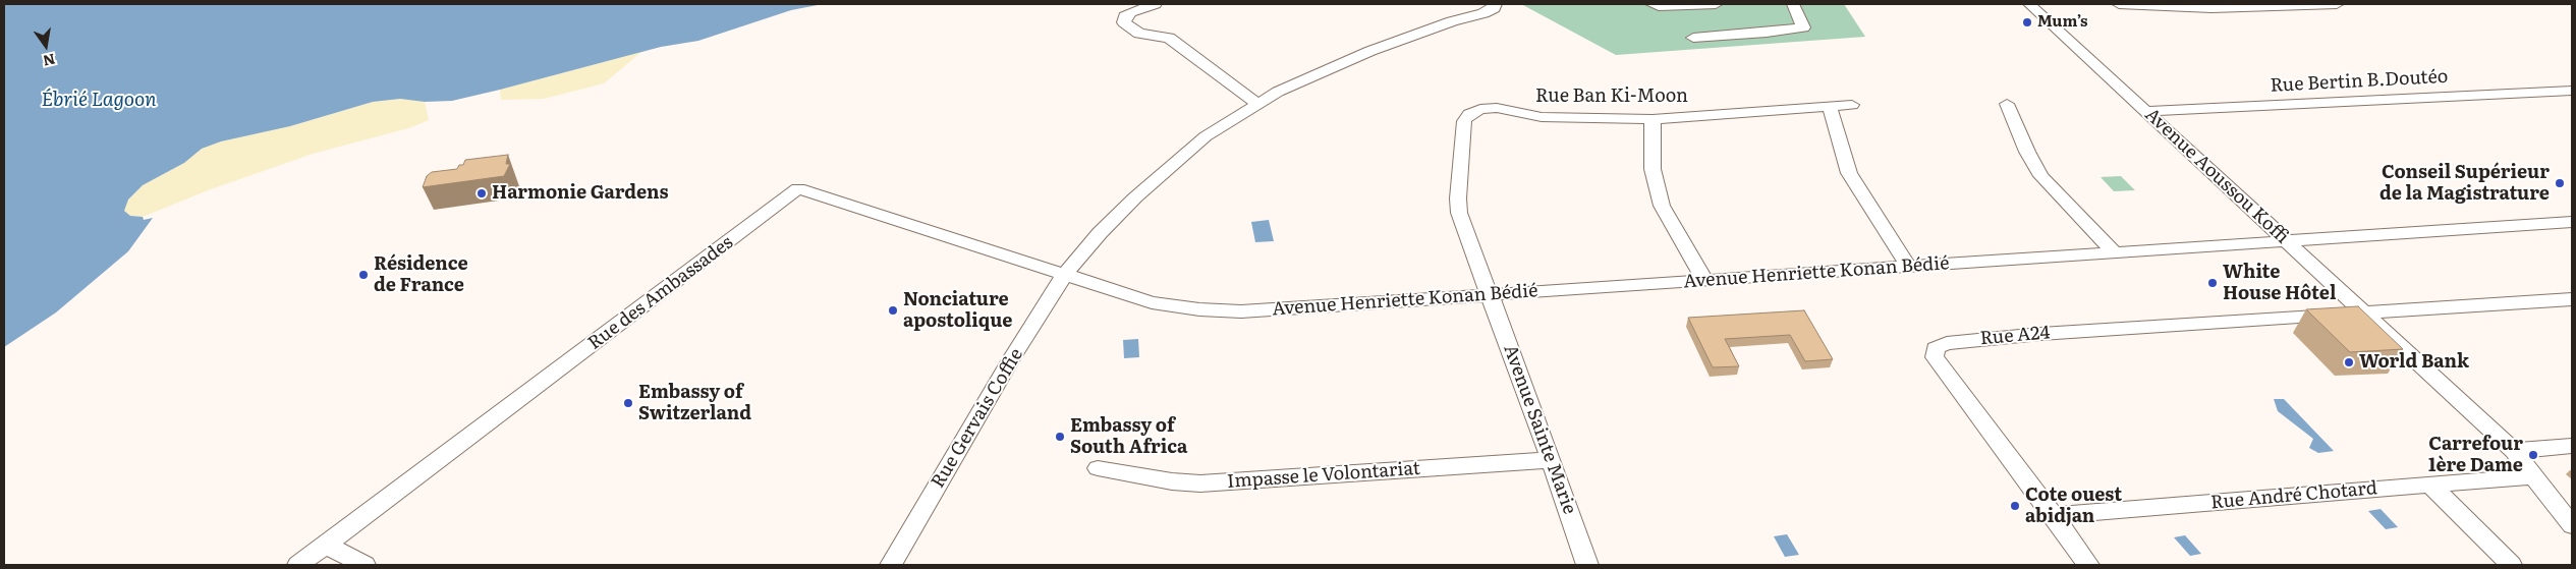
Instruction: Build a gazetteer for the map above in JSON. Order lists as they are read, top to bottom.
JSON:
{
  "streets": {
    "street": [
      "Rue Bertin B.Doutéo",
      "Rue Ban Ki-Moon",
      "Avenue Aoussou Koffi",
      "Avenue Henriette Konan Bédié",
      "Rue des Ambassades",
      "Rue A24",
      "Rue Gervais Coffie",
      "Avenue Sainte Marie",
      "Impasse le Volontariat",
      "Rue André Chotard"
    ]
  },
  "crossings": [
    ["Rue Bertin B.Doutéo", "Avenue Aoussou Koffi"],
    ["Rue Ban Ki-Moon", "Avenue Henriette Konan Bédié"],
    ["Rue Ban Ki-Moon", "Avenue Sainte Marie"],
    ["Avenue Aoussou Koffi", "Avenue Henriette Konan Bédié"],
    ["Avenue Aoussou Koffi", "Rue A24"],
    ["Avenue Aoussou Koffi", "Rue André Chotard"],
    ["Avenue Henriette Konan Bédié", "Rue des Ambassades"],
    ["Avenue Henriette Konan Bédié", "Rue Gervais Coffie"],
    ["Avenue Henriette Konan Bédié", "Avenue Sainte Marie"],
    ["Rue des Ambassades", "Rue Gervais Coffie"],
    ["Rue A24", "Rue André Chotard"],
    ["Avenue Sainte Marie", "Impasse le Volontariat"]
  ],
  "water": ["Ébrié Lagoon"],
  "places": [
    "Mum’s",
    "Conseil Supérieur de la Magistrature",
    "Harmonie Gardens",
    "Résidence de France",
    "White House Hôtel",
    "Nonciature apostolique",
    "World Bank",
    "Embassy of Switzerland",
    "Embassy of South Africa",
    "Carrefour 1ère Dame",
    "Cote ouest abidjan"
  ],
  "north": "bottom"
}
